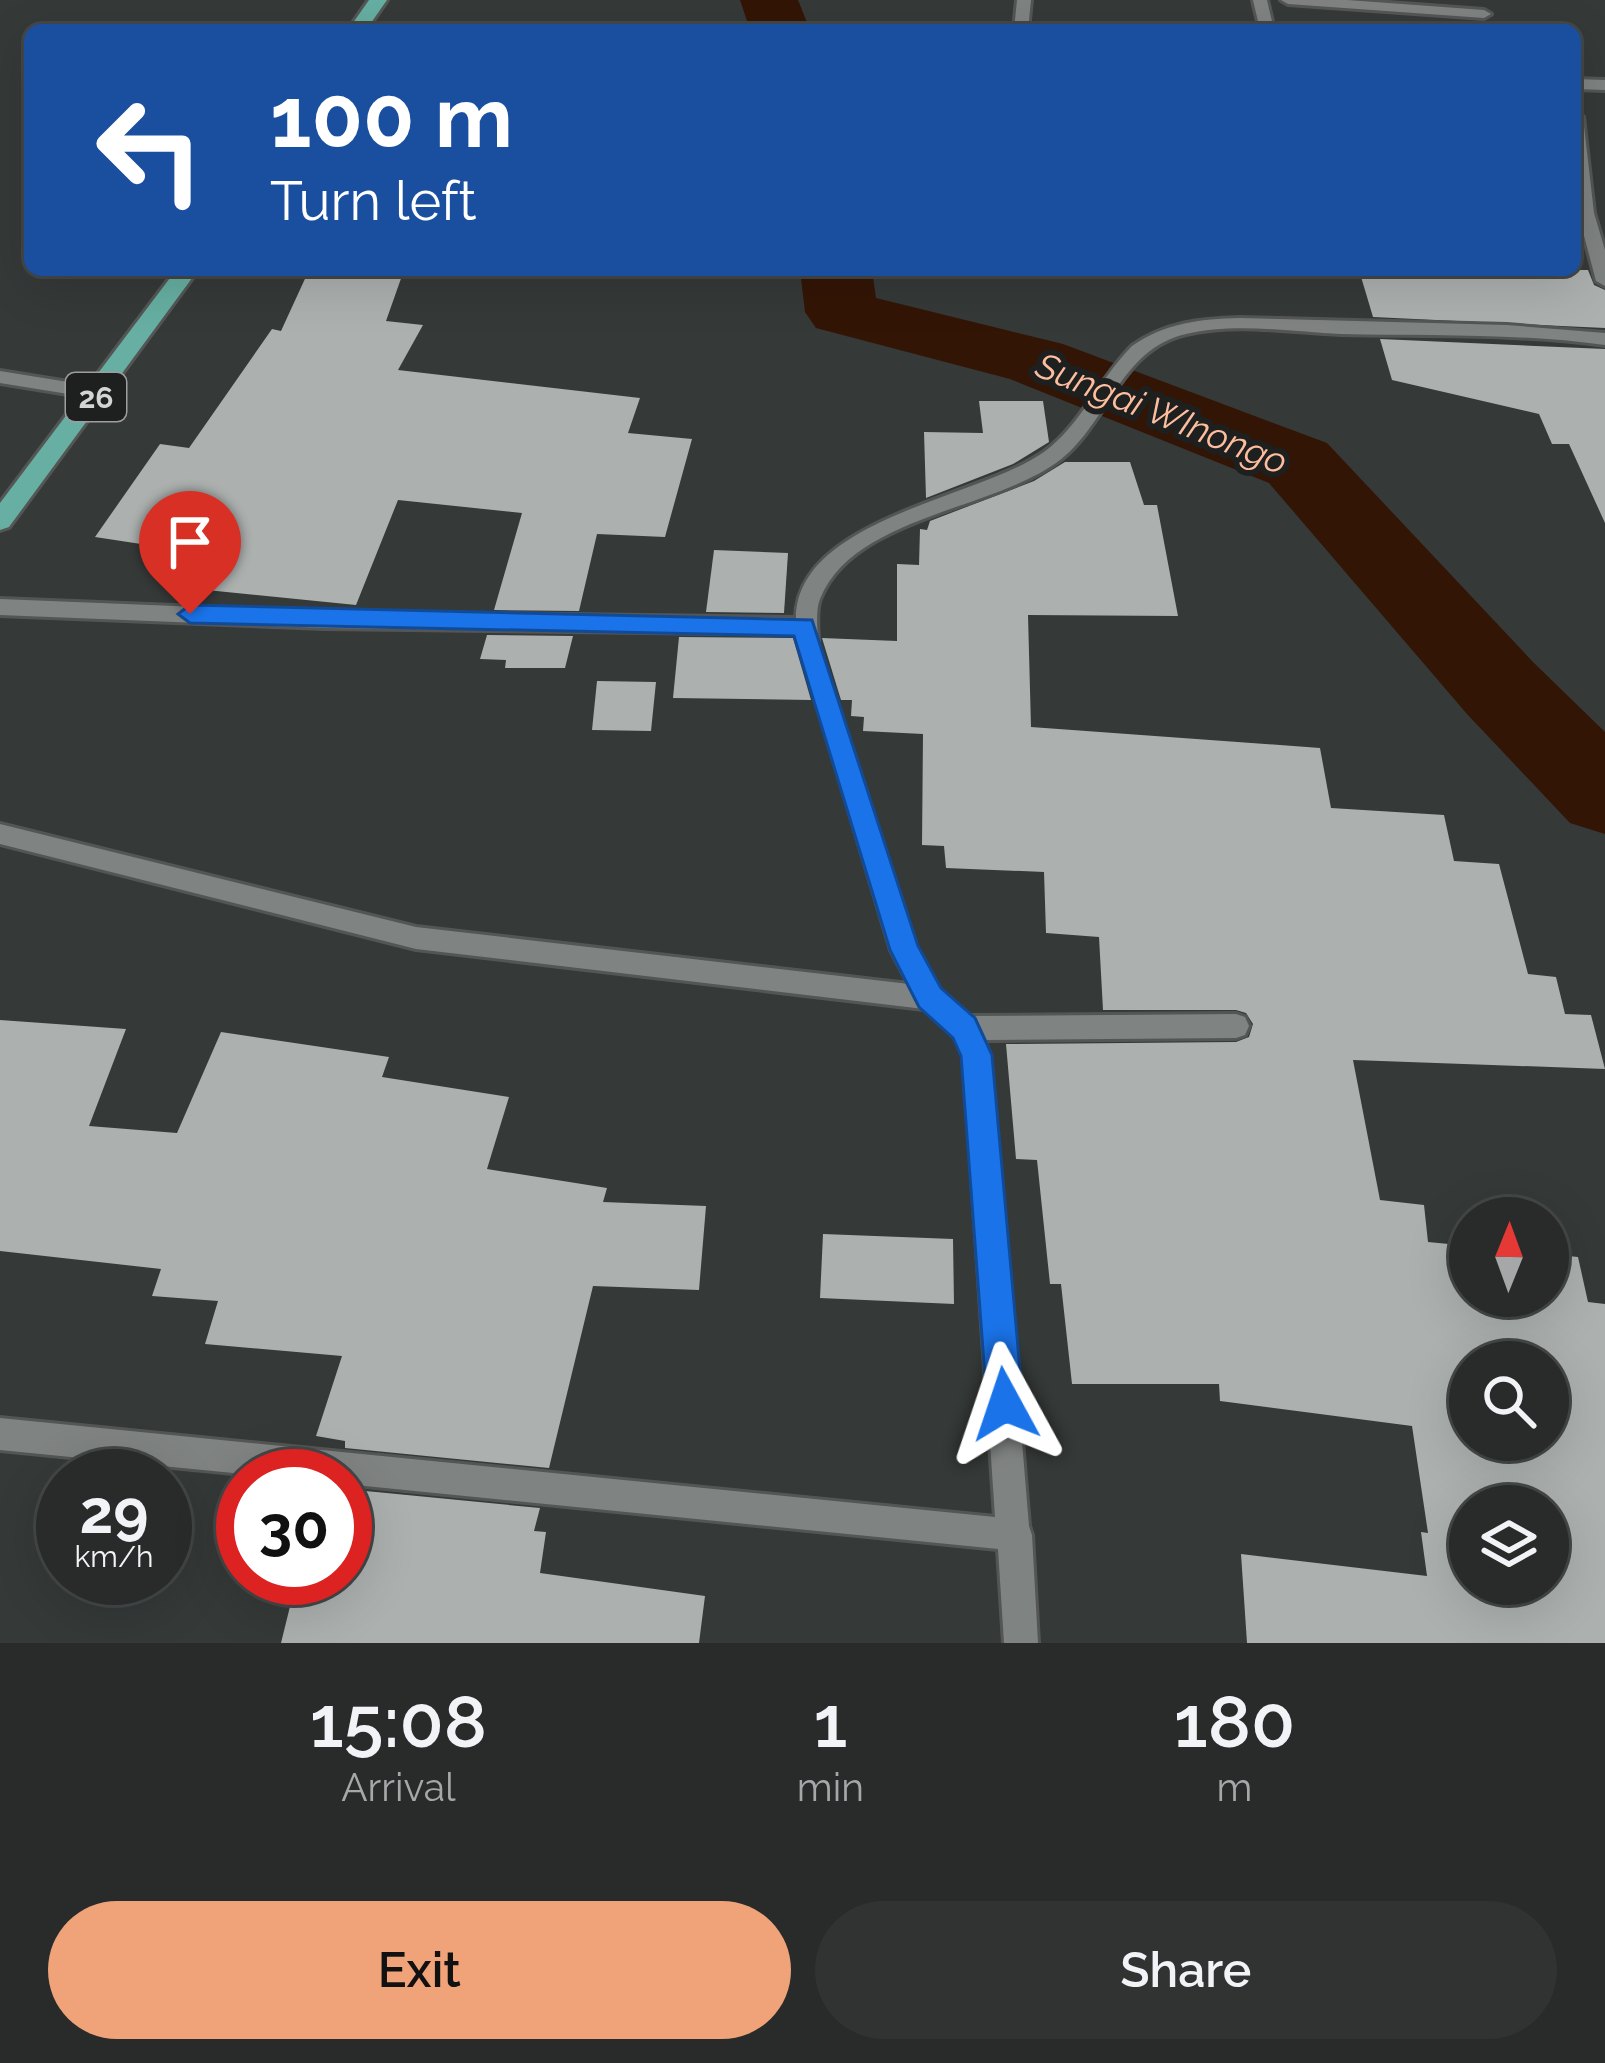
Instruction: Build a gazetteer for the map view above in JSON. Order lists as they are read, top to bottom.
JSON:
{
  "streets": {
    "main road": ["26"]
  },
  "water": ["Sungai WInongo"],
  "north": "top",
  "page": {
    "turn": ["100 m", "Turn left"],
    "speed": "29 km/h",
    "limit": "30",
    "eta": [
      "15:08",
      "Arrival",
      "1",
      "min",
      "180",
      "m"
    ],
    "buttons": ["Exit", "Share"]
  }
}
